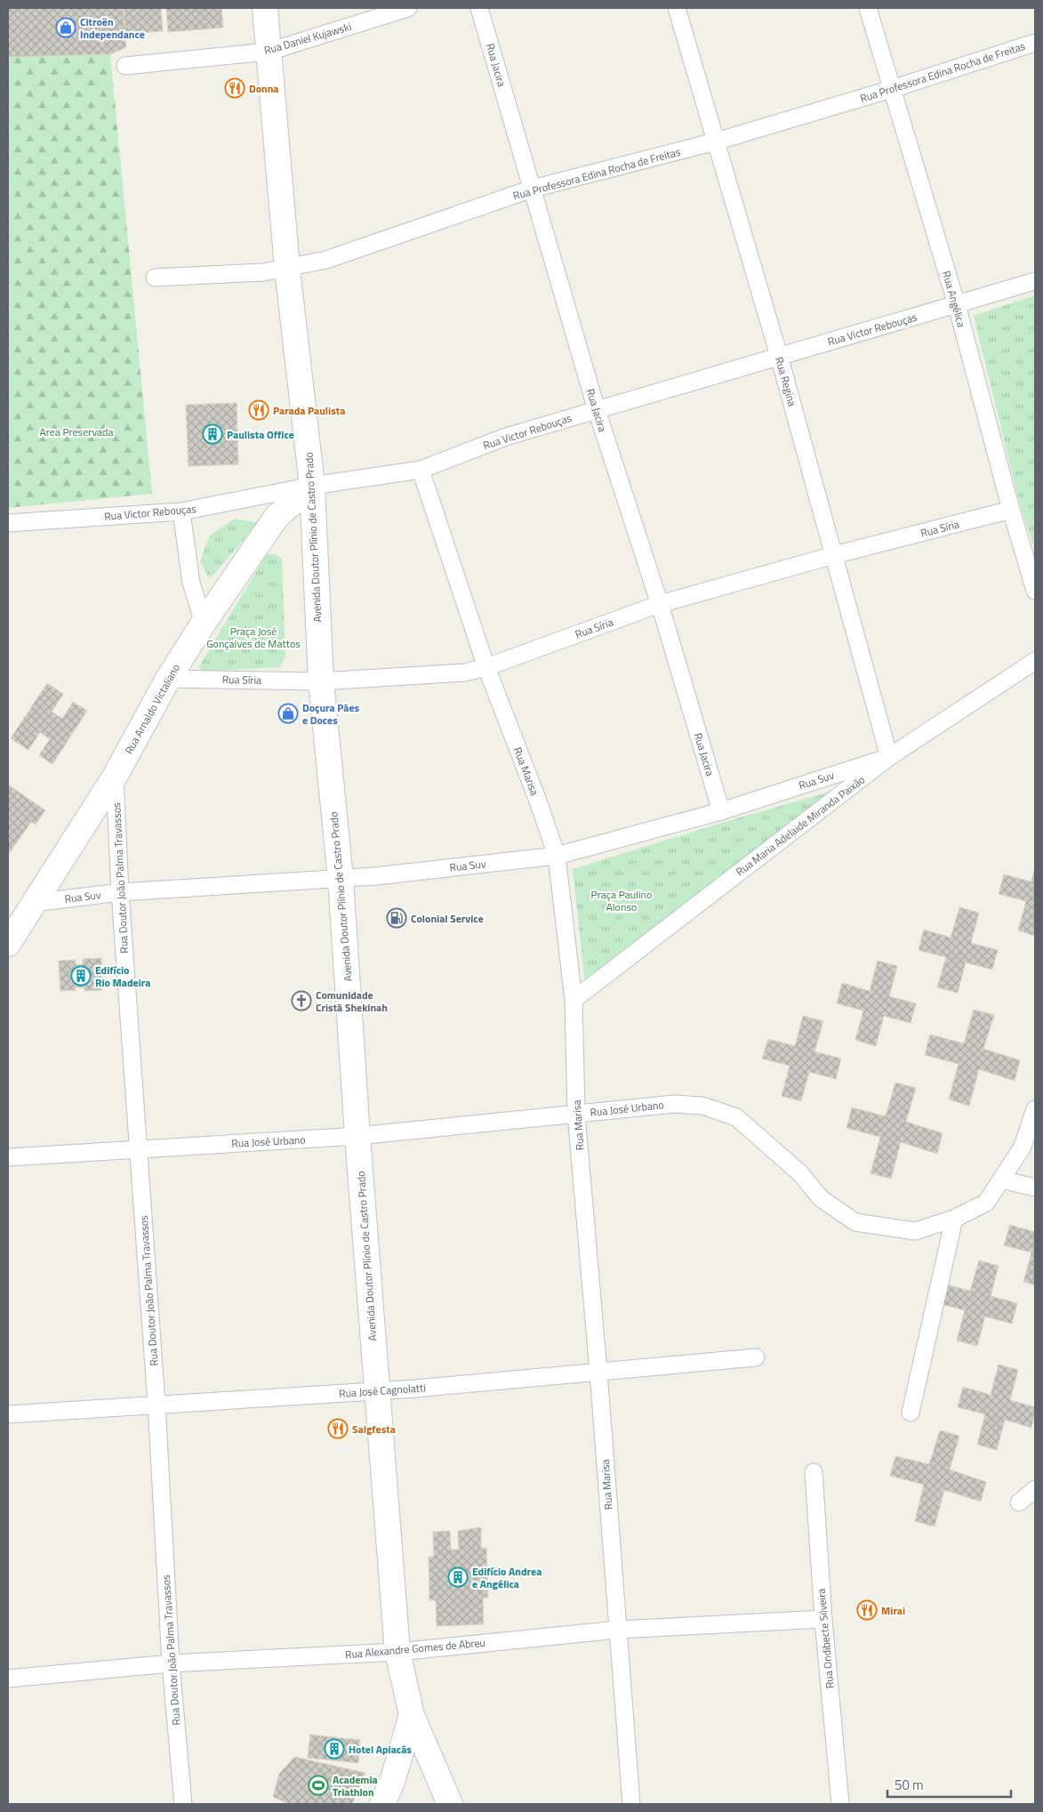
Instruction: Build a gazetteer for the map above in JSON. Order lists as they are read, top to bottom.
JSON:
{
  "streets": {
    "street": [
      "Rua Daniel Kujawski",
      "Rua Jacira",
      "Rua Professora Edina Rocha de Freitas",
      "Rua Angélica",
      "Rua Victor Rebouças",
      "Rua Regina",
      "Rua Síria",
      "Avenida Doutor Plínio de Castro Prado",
      "Rua Arnaldo Victaliano",
      "Rua Marisa",
      "Rua Suv",
      "Rua Maria Adelaide Miranda Paixão",
      "Rua Doutor João Palma Travassos",
      "Rua José Urbano",
      "Rua José Cagnolatti",
      "Rua Ondibecte Silveira",
      "Rua Alexandre Gomes de Abreu"
    ]
  },
  "crossings": [
    ["Rua Daniel Kujawski", "Avenida Doutor Plínio de Castro Prado"],
    ["Rua Jacira", "Rua Professora Edina Rocha de Freitas"],
    ["Rua Jacira", "Rua Victor Rebouças"],
    ["Rua Jacira", "Rua Síria"],
    ["Rua Jacira", "Rua Suv"],
    ["Rua Professora Edina Rocha de Freitas", "Rua Angélica"],
    ["Rua Professora Edina Rocha de Freitas", "Rua Regina"],
    ["Rua Professora Edina Rocha de Freitas", "Avenida Doutor Plínio de Castro Prado"],
    ["Rua Angélica", "Rua Victor Rebouças"],
    ["Rua Angélica", "Rua Síria"],
    ["Rua Victor Rebouças", "Rua Regina"],
    ["Rua Victor Rebouças", "Avenida Doutor Plínio de Castro Prado"],
    ["Rua Victor Rebouças", "Rua Arnaldo Victaliano"],
    ["Rua Victor Rebouças", "Rua Marisa"],
    ["Rua Regina", "Rua Síria"],
    ["Rua Regina", "Rua Suv"],
    ["Rua Regina", "Rua Maria Adelaide Miranda Paixão"],
    ["Rua Síria", "Avenida Doutor Plínio de Castro Prado"],
    ["Rua Síria", "Rua Arnaldo Victaliano"],
    ["Rua Síria", "Rua Marisa"],
    ["Avenida Doutor Plínio de Castro Prado", "Rua Arnaldo Victaliano"],
    ["Avenida Doutor Plínio de Castro Prado", "Rua Suv"],
    ["Avenida Doutor Plínio de Castro Prado", "Rua José Urbano"],
    ["Avenida Doutor Plínio de Castro Prado", "Rua José Cagnolatti"],
    ["Avenida Doutor Plínio de Castro Prado", "Rua Alexandre Gomes de Abreu"],
    ["Rua Arnaldo Victaliano", "Rua Suv"],
    ["Rua Arnaldo Victaliano", "Rua Doutor João Palma Travassos"],
    ["Rua Marisa", "Rua Suv"],
    ["Rua Marisa", "Rua Maria Adelaide Miranda Paixão"],
    ["Rua Marisa", "Rua José Urbano"],
    ["Rua Marisa", "Rua José Cagnolatti"],
    ["Rua Marisa", "Rua Alexandre Gomes de Abreu"],
    ["Rua Suv", "Rua Maria Adelaide Miranda Paixão"],
    ["Rua Suv", "Rua Doutor João Palma Travassos"],
    ["Rua Doutor João Palma Travassos", "Rua José Urbano"],
    ["Rua Doutor João Palma Travassos", "Rua José Cagnolatti"],
    ["Rua Doutor João Palma Travassos", "Rua Alexandre Gomes de Abreu"],
    ["Rua Ondibecte Silveira", "Rua Alexandre Gomes de Abreu"]
  ],
  "parks": ["Area Preservada", "Praça José Gonçalves de Mattos", "Praça Paulino Alonso"],
  "places": {
    "shop": ["Citroën Independance", "Doçura Pães e Doces"],
    "restaurant": [
      "Donna",
      "Parada Paulista",
      "Salgfesta",
      "Mirai"
    ],
    "building": [
      "Paulista Office",
      "Edifício Rio Madeira",
      "Edifício Andrea e Angélica",
      "Hotel Apiacás"
    ],
    "fuel station": ["Colonial Service"],
    "church": ["Comunidade Cristã Shekinah"],
    "sports": ["Academia Triathlon"]
  },
  "scale_bar": "50 m"
}
